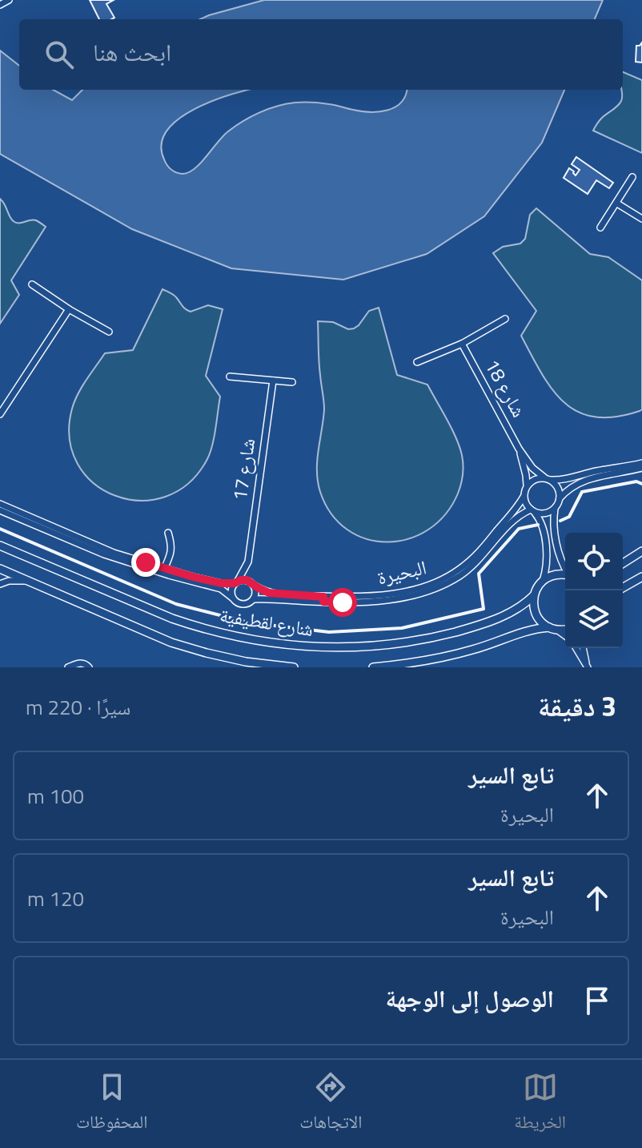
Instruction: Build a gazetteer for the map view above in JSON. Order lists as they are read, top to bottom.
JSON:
{
  "streets": {
    "street": [
      "شارع 18",
      "شارع 17",
      "البحيرة",
      "شارع لقطيفية"
    ]
  },
  "crossings": [
    ["شارع 18", "البحيرة"],
    ["شارع 17", "البحيرة"]
  ],
  "page": {
    "search": "ابحث هنا",
    "heading": ["3 دقيقة", "سيرًا · 220 m"],
    "list": [
      ["تابع السير", "البحيرة", "100 m"],
      ["تابع السير", "البحيرة", "120 m"],
      "الوصول إلى الوجهة"
    ],
    "nav": ["الخريطة", "الاتجاهات", "المحفوظات"]
  }
}
